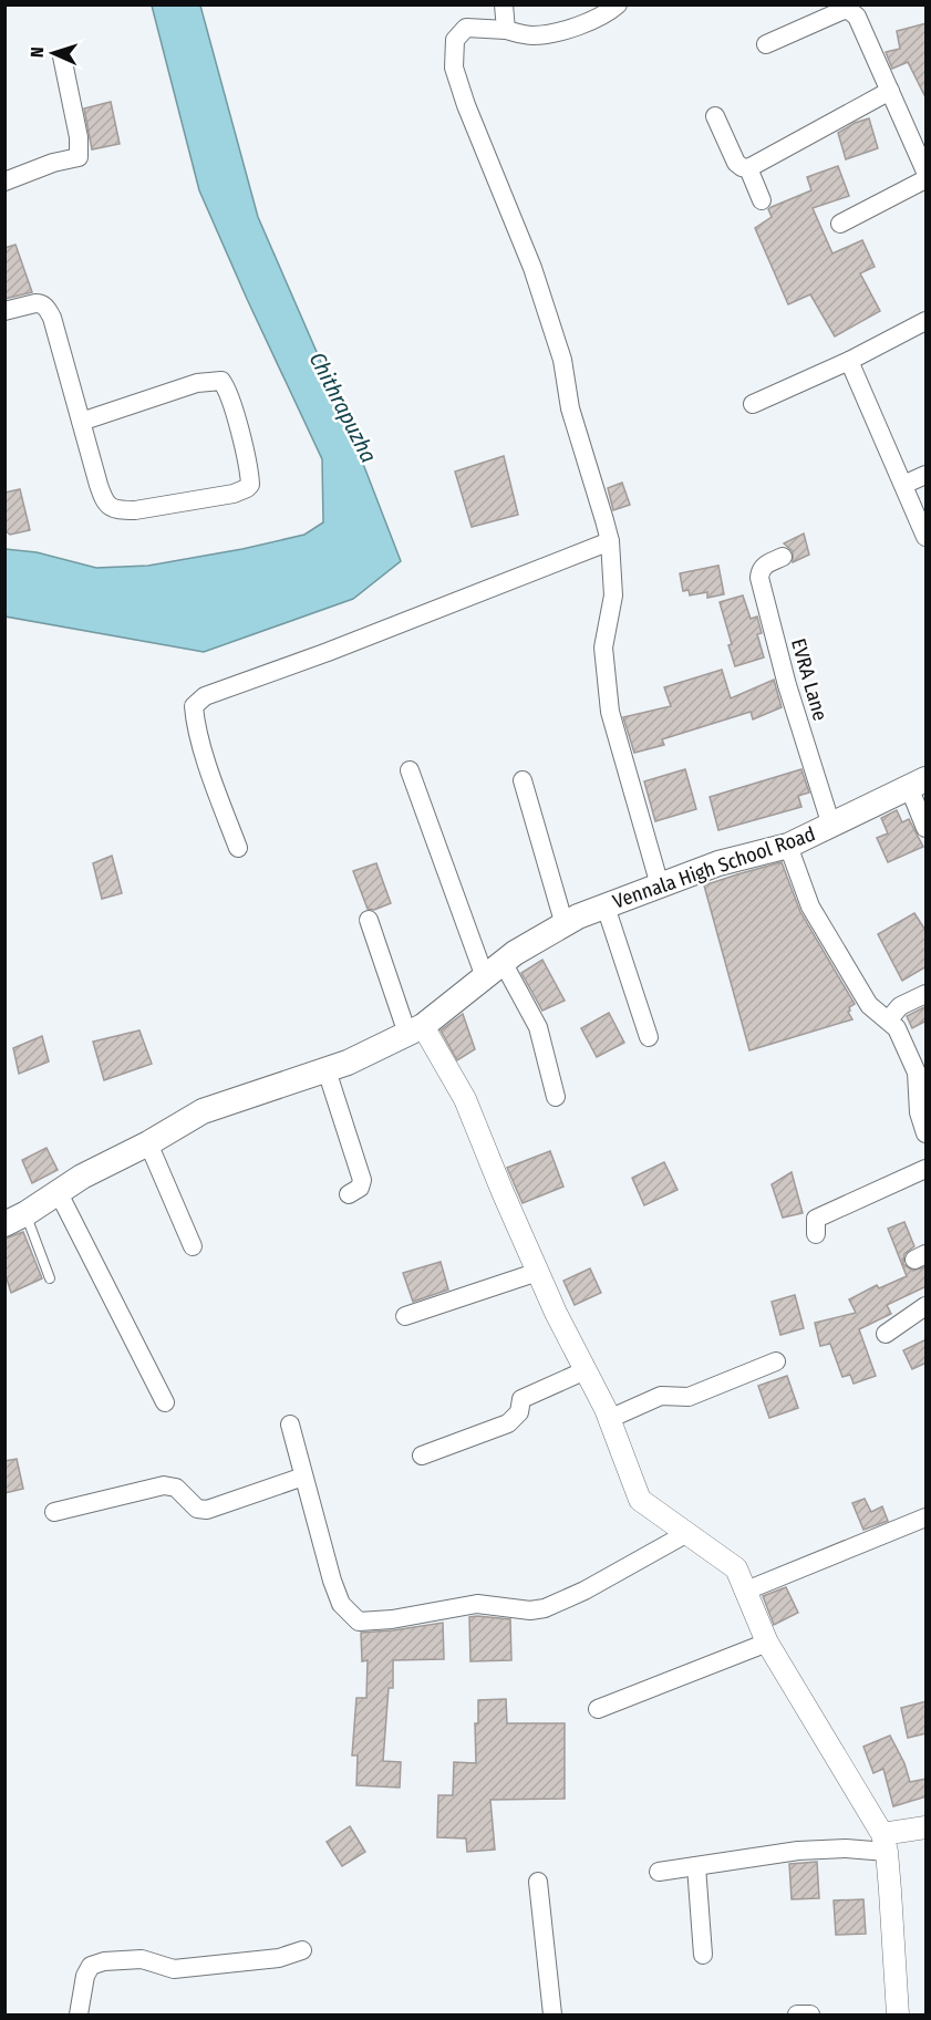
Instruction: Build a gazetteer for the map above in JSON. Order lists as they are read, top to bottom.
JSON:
{
  "streets": {
    "main road": ["Vennala High School Road"],
    "street": ["EVRA Lane"]
  },
  "crossings": [
    ["EVRA Lane", "Vennala High School Road"]
  ],
  "water": ["Chithrapuzha"],
  "north": "left"
}
